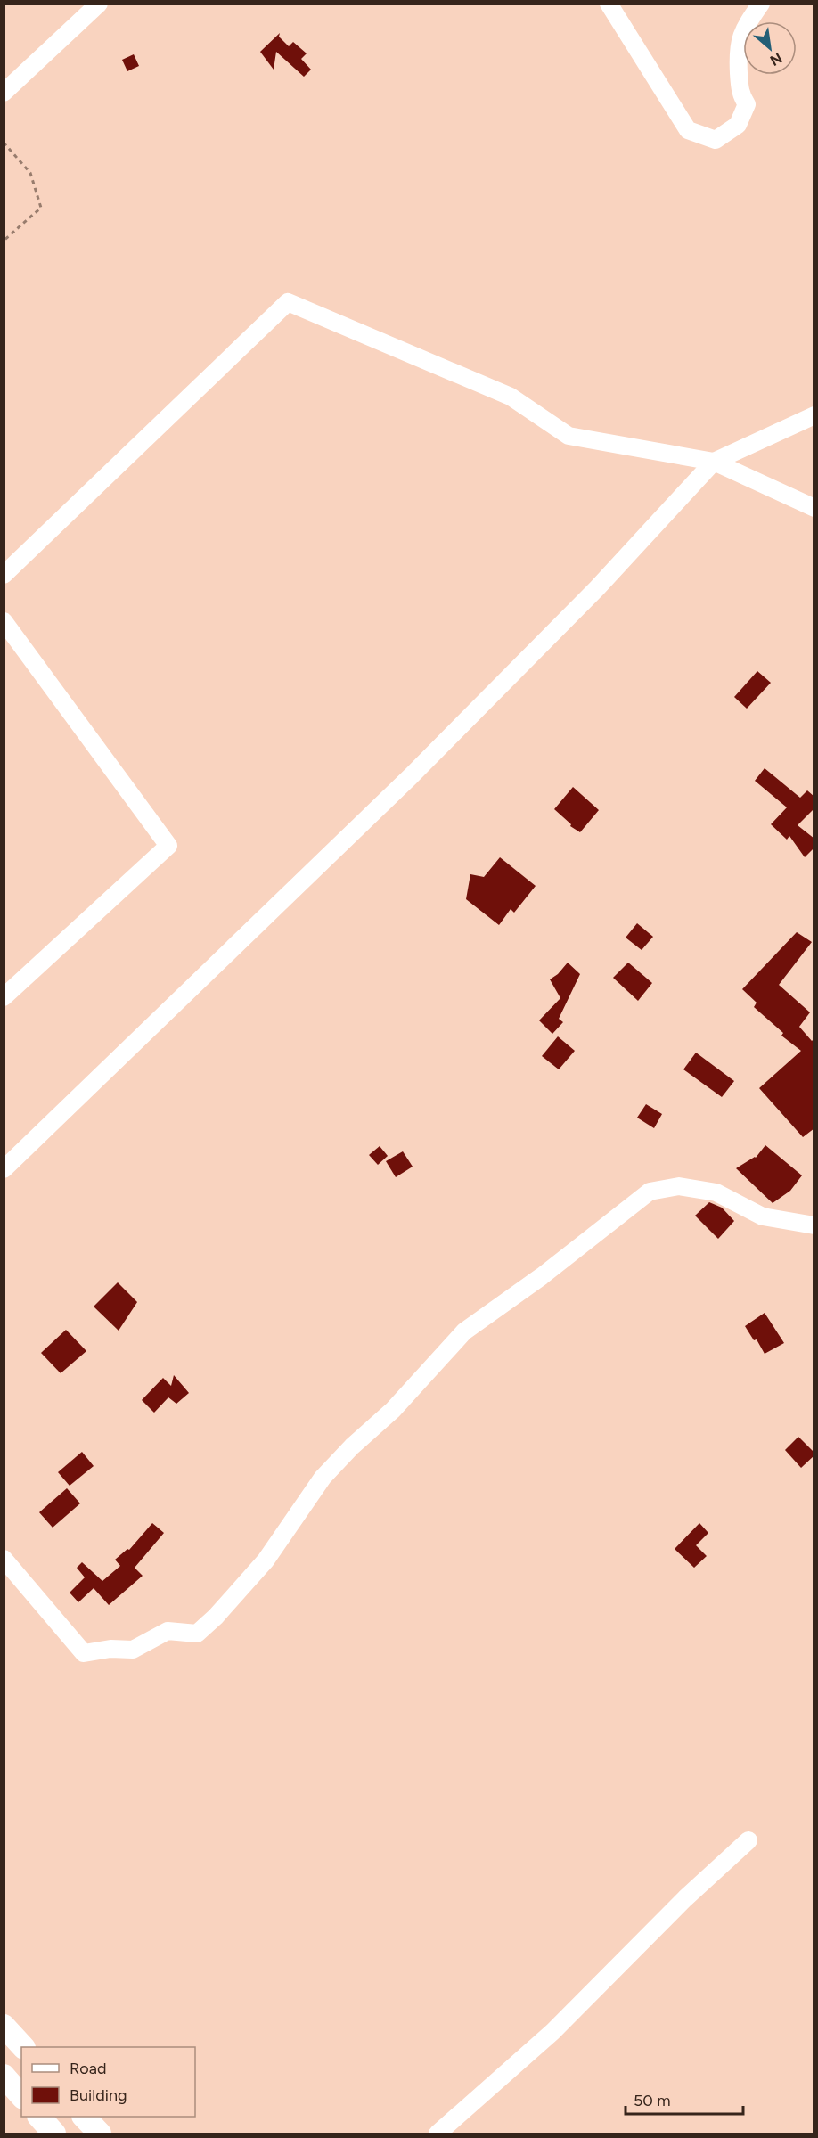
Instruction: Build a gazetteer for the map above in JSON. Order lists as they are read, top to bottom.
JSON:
{
  "legend": ["Road", "Building"],
  "scale_bar": "50 m",
  "north": "bottom right"
}
